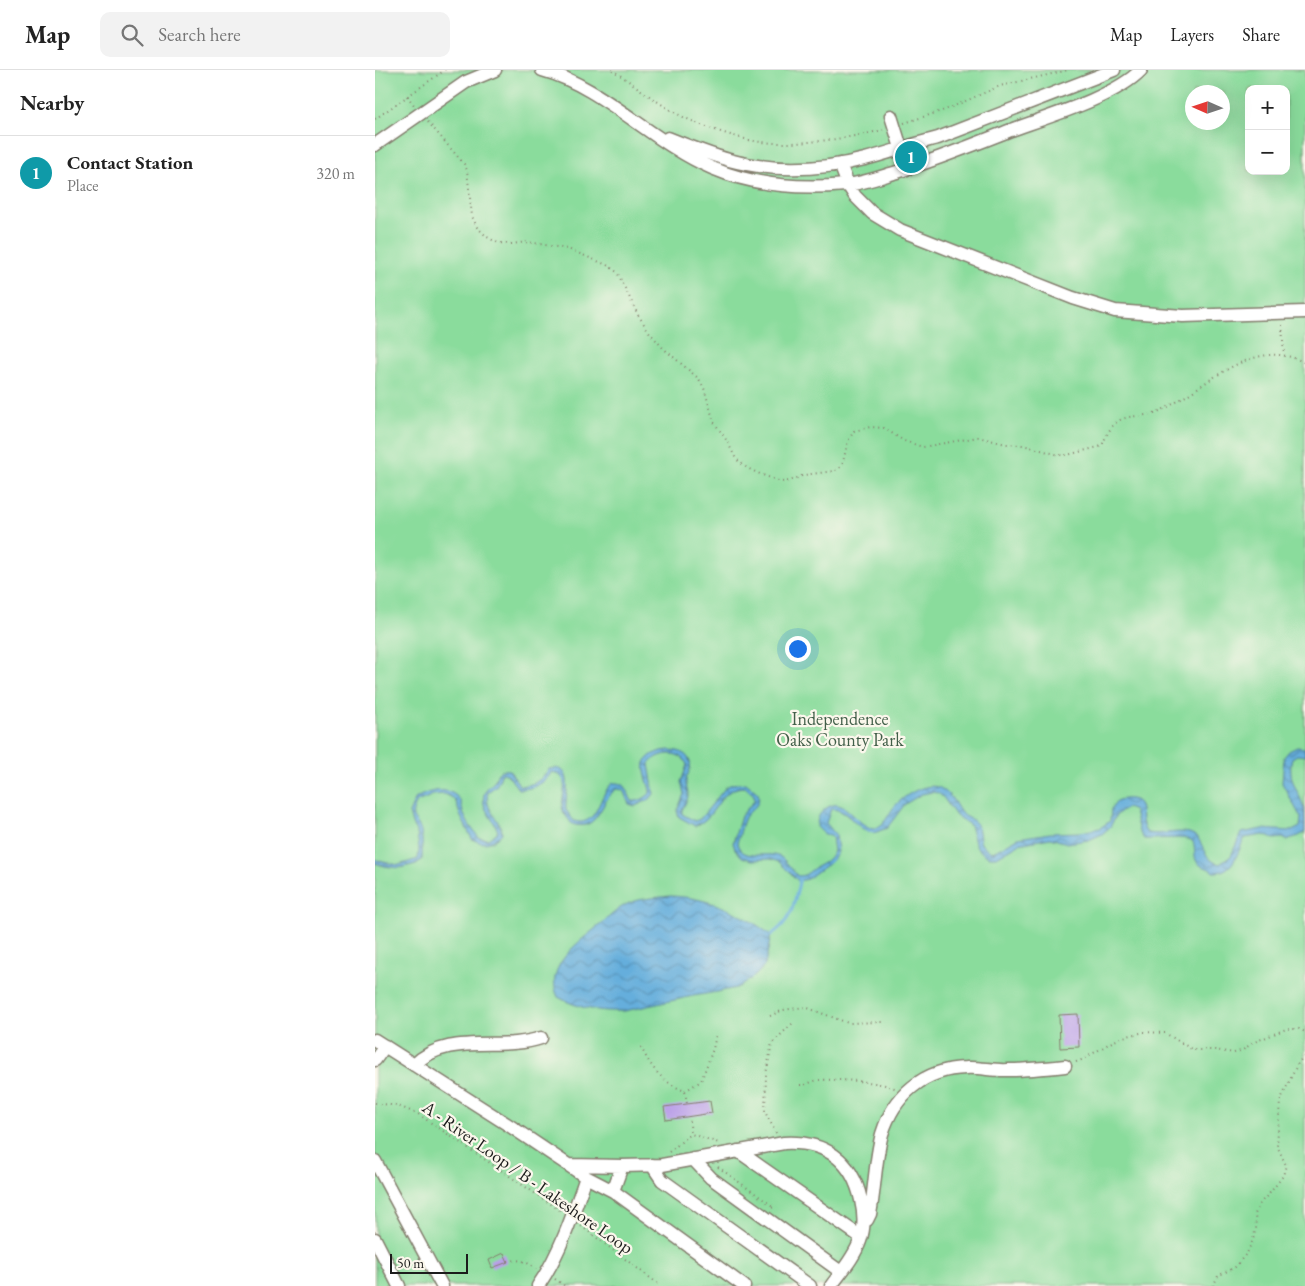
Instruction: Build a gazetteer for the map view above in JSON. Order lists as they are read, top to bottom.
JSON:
{
  "streets": {
    "path": ["A - River Loop / B - Lakeshore Loop"]
  },
  "parks": ["Independence Oaks County Park"],
  "scale_bar": "50 m",
  "north": "left",
  "page": {
    "header": "Map",
    "search": "Search here",
    "nav": ["Map", "Layers", "Share"],
    "heading": "Nearby",
    "map_buttons": ["+", "−"],
    "list": [
      {
        "mark": "1",
        "name": "Contact Station",
        "note": "Place",
        "value": "320 m"
      }
    ],
    "pins": "1",
    "scale": "50 m"
  }
}
